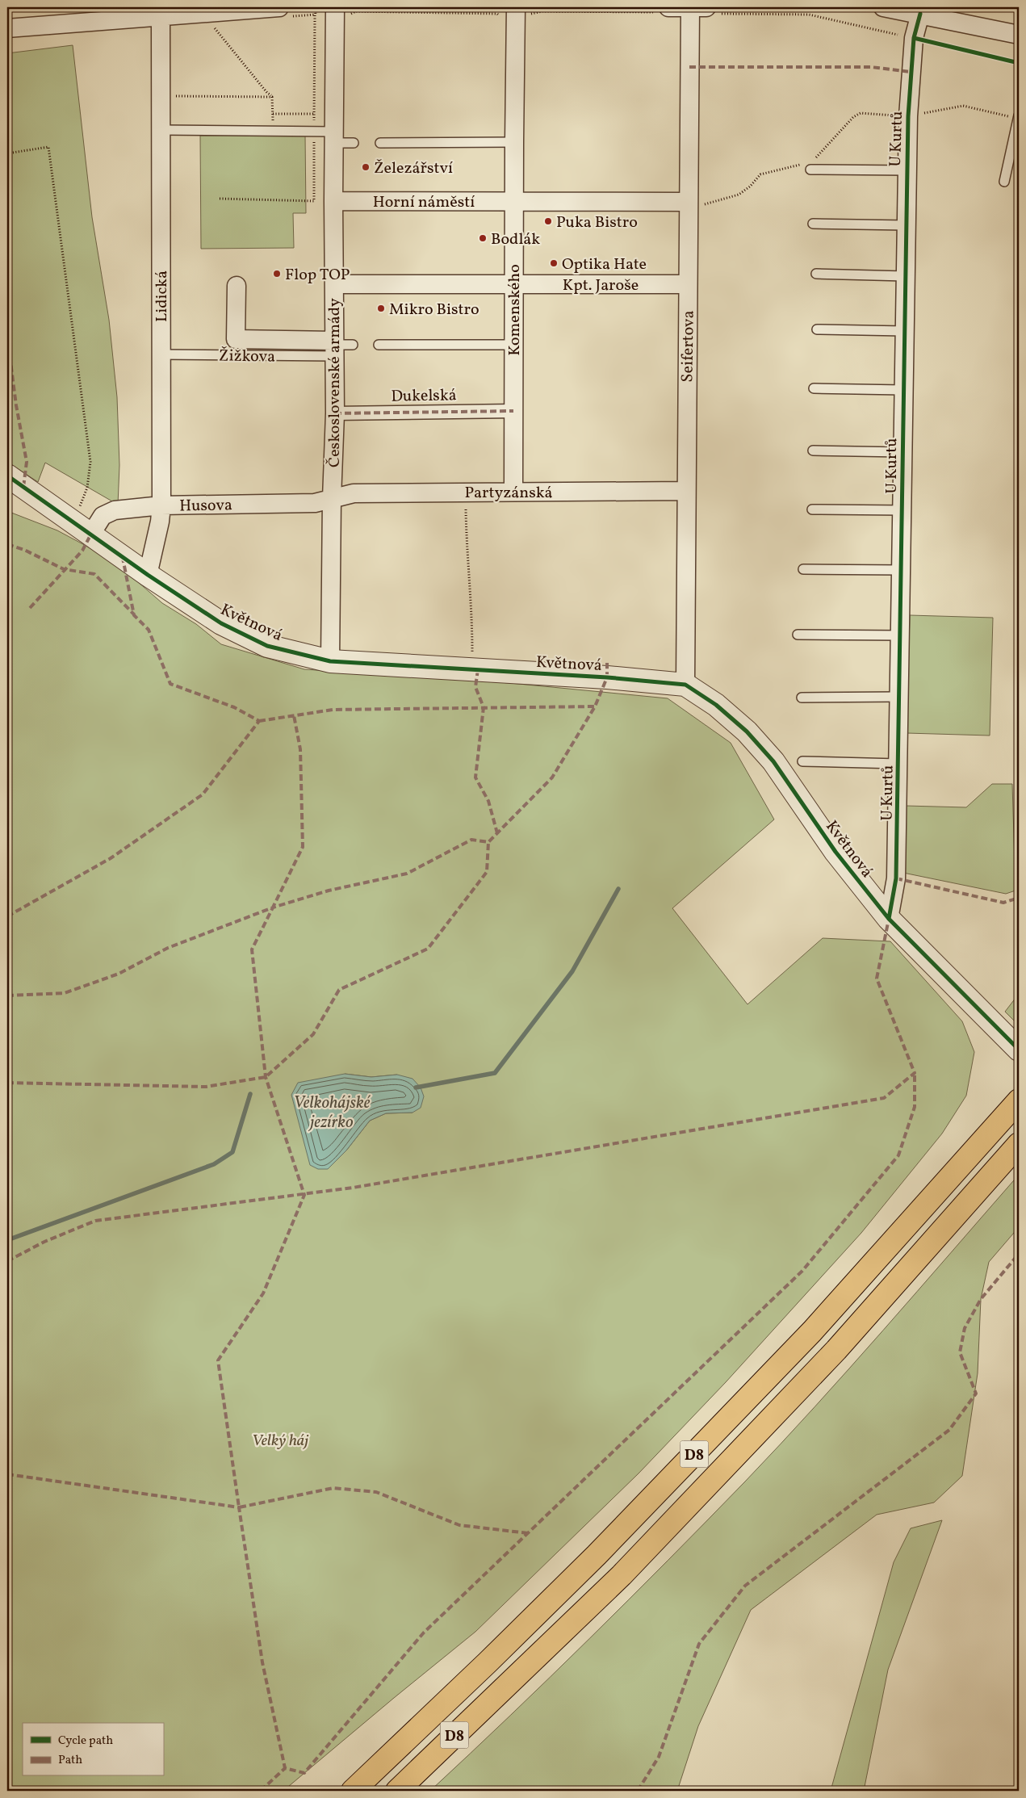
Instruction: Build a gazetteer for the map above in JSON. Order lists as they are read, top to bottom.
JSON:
{
  "streets": {
    "highway": ["D8"],
    "street": [
      "U Kurtů",
      "Horní náměstí",
      "Kpt. Jaroše",
      "Lidická",
      "Komenského",
      "Seifertova",
      "Žižkova",
      "Československé armády",
      "Dukelská",
      "Partyzánská",
      "Husova",
      "Květnová"
    ]
  },
  "crossings": [
    ["U Kurtů", "Květnová"],
    ["Horní náměstí", "Komenského"],
    ["Horní náměstí", "Seifertova"],
    ["Horní náměstí", "Československé armády"],
    ["Kpt. Jaroše", "Komenského"],
    ["Kpt. Jaroše", "Seifertova"],
    ["Lidická", "Žižkova"],
    ["Lidická", "Husova"],
    ["Lidická", "Květnová"],
    ["Komenského", "Dukelská"],
    ["Komenského", "Partyzánská"],
    ["Seifertova", "Partyzánská"],
    ["Seifertova", "Květnová"],
    ["Žižkova", "Československé armády"],
    ["Československé armády", "Dukelská"],
    ["Československé armády", "Partyzánská"],
    ["Československé armády", "Husova"],
    ["Československé armády", "Květnová"],
    ["Partyzánská", "Husova"],
    ["Husova", "Květnová"]
  ],
  "water": ["Velkohájské jezírko"],
  "parks": ["Velký háj"],
  "places": [
    "Železářství",
    "Puka Bistro",
    "Bodlák",
    "Optika Hate",
    "Flop TOP",
    "Mikro Bistro"
  ],
  "legend": ["Cycle path", "Path"]
}
